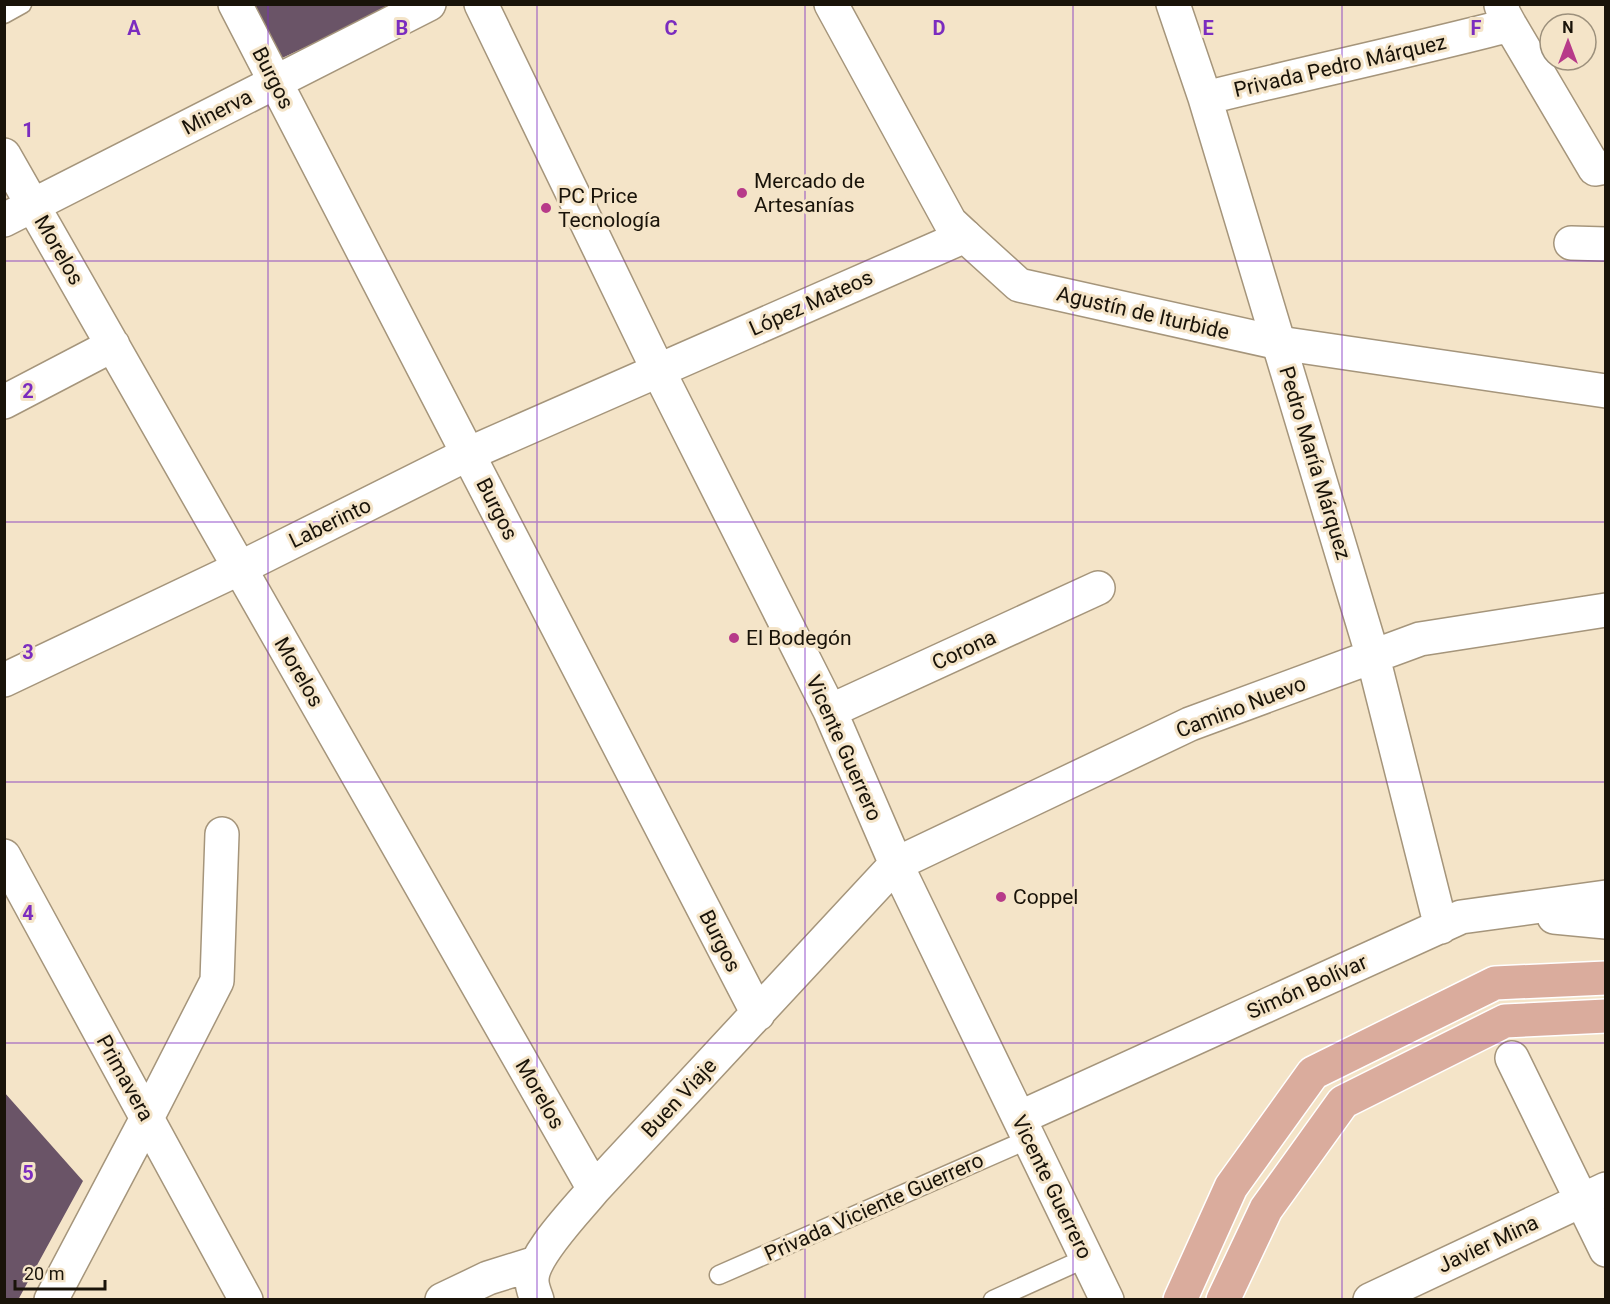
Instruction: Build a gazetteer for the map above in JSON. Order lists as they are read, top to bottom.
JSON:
{
  "streets": {
    "street": [
      "Privada Pedro Márquez",
      "Burgos",
      "Minerva",
      "Morelos",
      "López Mateos",
      "Agustín de Iturbide",
      "Pedro María Márquez",
      "Laberinto",
      "Corona",
      "Camino Nuevo",
      "Vicente Guerrero",
      "Simón Bolívar",
      "Primavera",
      "Buen Viaje",
      "Javier Mina"
    ],
    "lane": ["Privada Viciente Guerrero"]
  },
  "crossings": [
    ["Privada Pedro Márquez", "Pedro María Márquez"],
    ["Burgos", "Minerva"],
    ["Burgos", "Laberinto"],
    ["Burgos", "Buen Viaje"],
    ["Minerva", "Morelos"],
    ["Morelos", "Laberinto"],
    ["Morelos", "Buen Viaje"],
    ["López Mateos", "Agustín de Iturbide"],
    ["López Mateos", "Laberinto"],
    ["López Mateos", "Vicente Guerrero"],
    ["Agustín de Iturbide", "Pedro María Márquez"],
    ["Pedro María Márquez", "Camino Nuevo"],
    ["Pedro María Márquez", "Simón Bolívar"],
    ["Laberinto", "Vicente Guerrero"],
    ["Corona", "Vicente Guerrero"],
    ["Camino Nuevo", "Vicente Guerrero"],
    ["Camino Nuevo", "Buen Viaje"],
    ["Vicente Guerrero", "Simón Bolívar"],
    ["Vicente Guerrero", "Buen Viaje"],
    ["Vicente Guerrero", "Privada Viciente Guerrero"],
    ["Simón Bolívar", "Privada Viciente Guerrero"]
  ],
  "places": [
    "Mercado de Artesanías",
    "PC Price Tecnología",
    "El Bodegón",
    "Coppel"
  ],
  "scale_bar": "20 m",
  "north": "top",
  "grid": {
    "columns": [
      "A",
      "B",
      "C",
      "D",
      "E",
      "F"
    ],
    "rows": [
      "1",
      "2",
      "3",
      "4",
      "5"
    ]
  }
}
